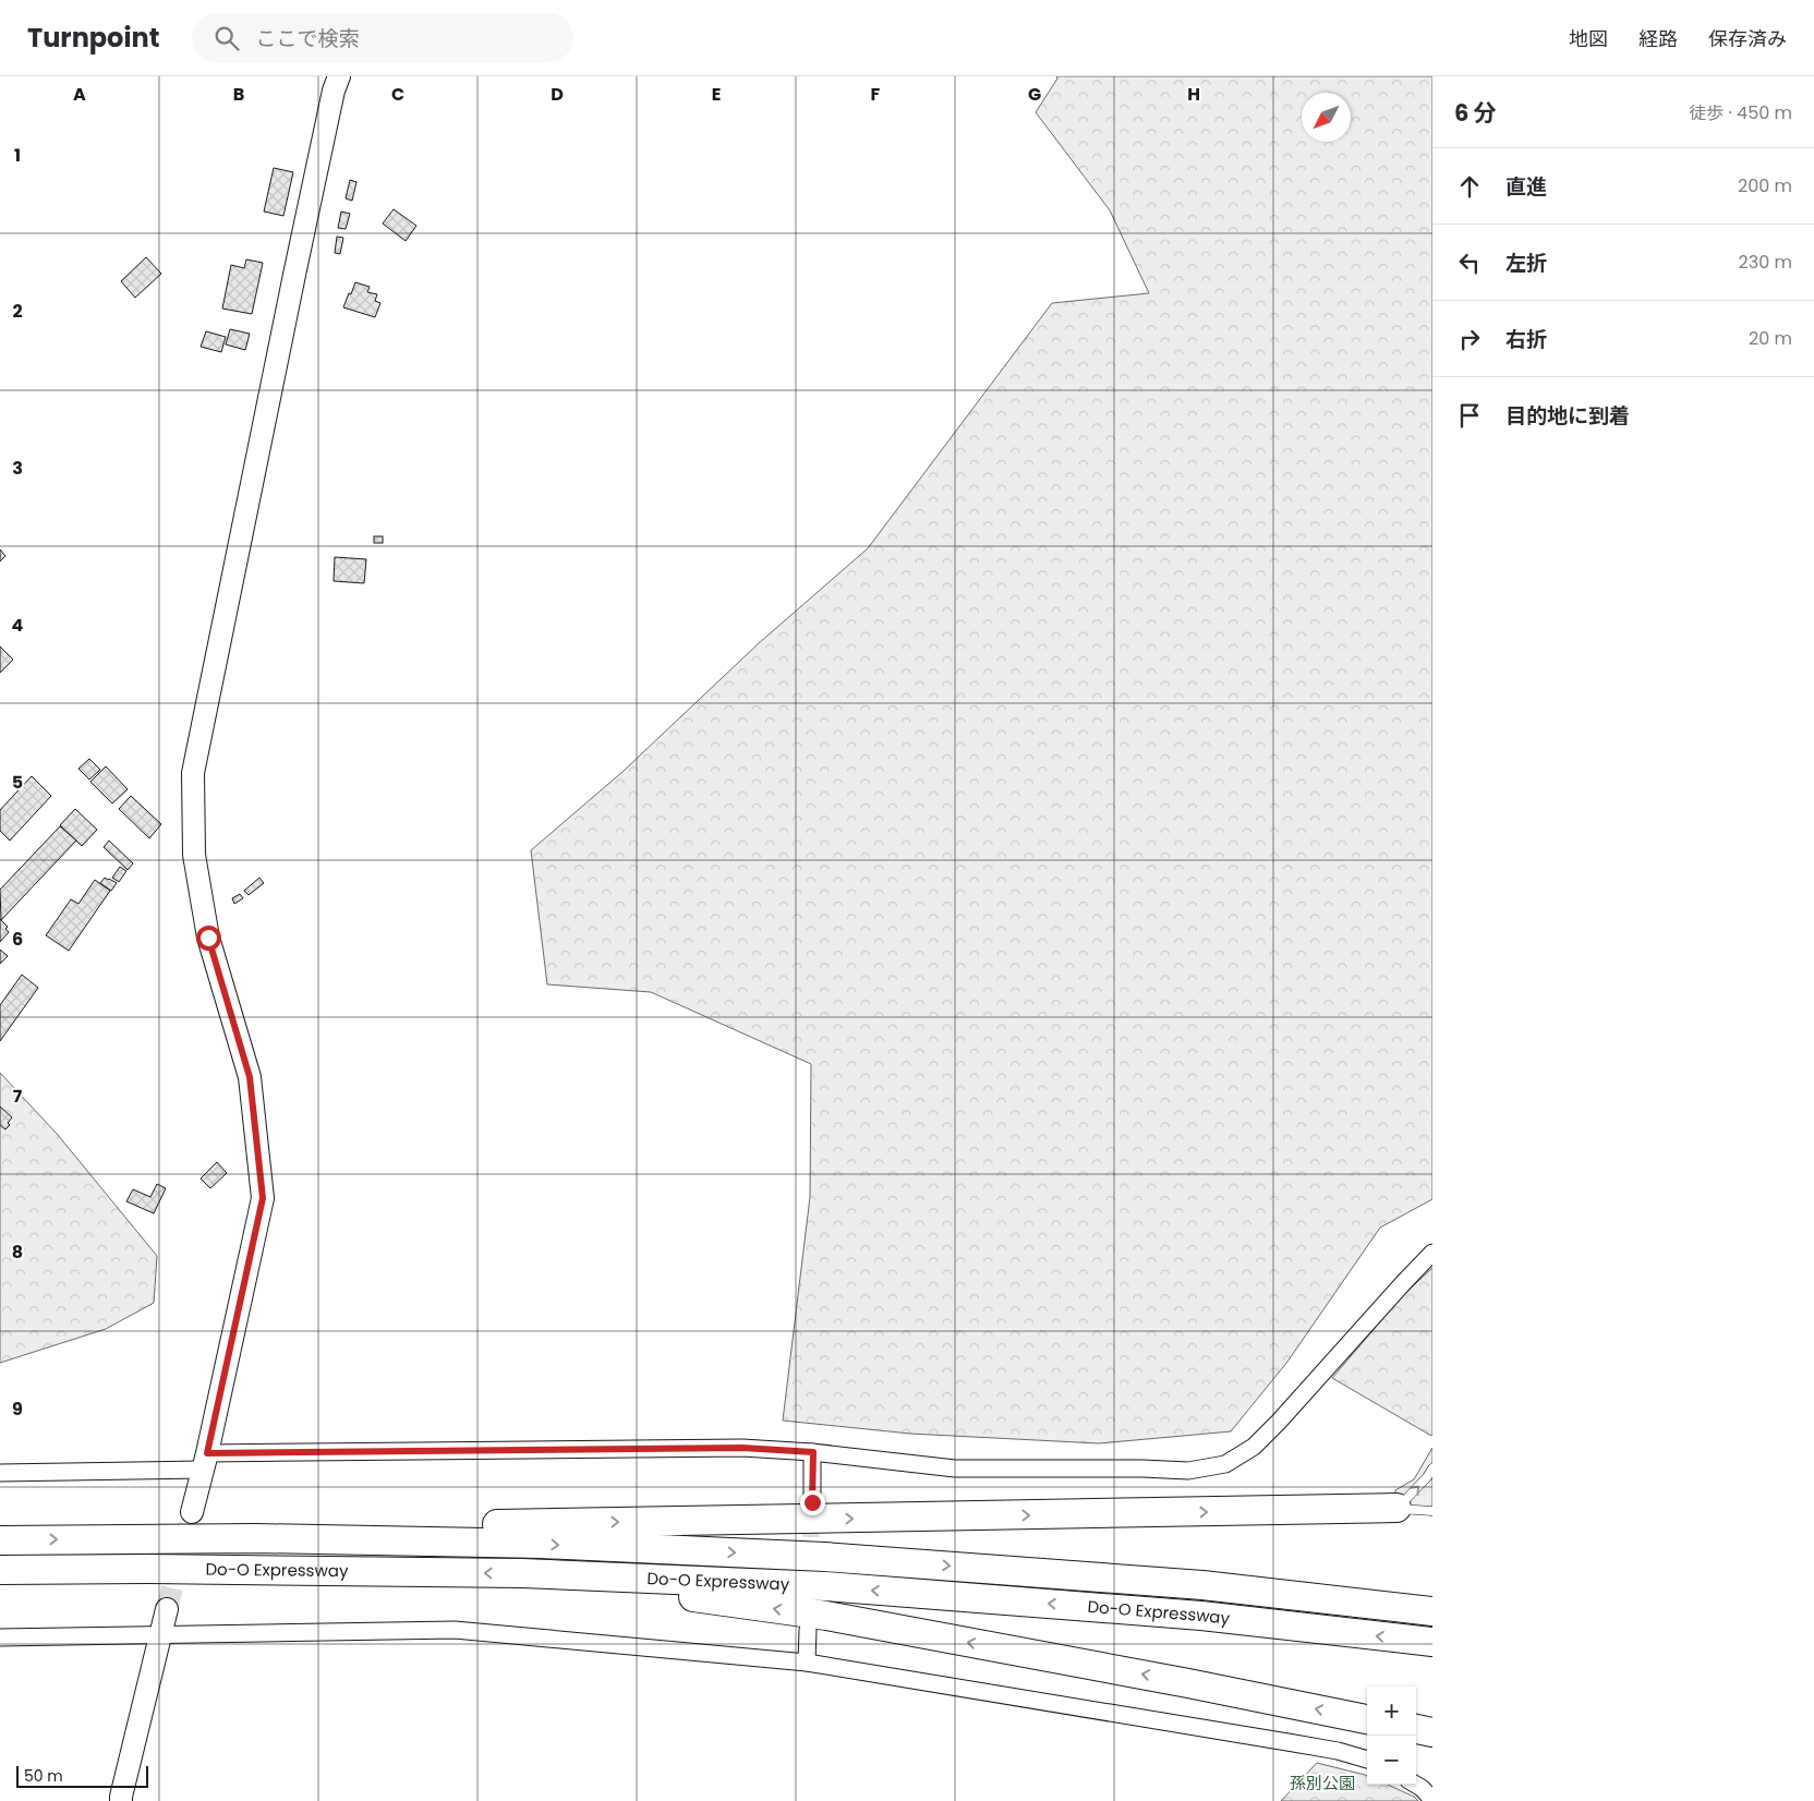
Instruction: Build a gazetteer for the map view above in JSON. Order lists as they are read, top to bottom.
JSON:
{
  "streets": {
    "highway": ["Do-O Expressway"]
  },
  "parks": ["孫別公園"],
  "scale_bar": "50 m",
  "north": "bottom left",
  "page": {
    "header": "Turnpoint",
    "search": "ここで検索",
    "nav": ["地図", "経路", "保存済み"],
    "heading": ["6 分", "徒歩 · 450 m"],
    "list": [
      ["直進", "200 m"],
      ["左折", "230 m"],
      ["右折", "20 m"],
      "目的地に到着"
    ],
    "map_buttons": ["+", "−"],
    "scale": "50 m"
  },
  "grid": {
    "columns": [
      "A",
      "B",
      "C",
      "D",
      "E",
      "F",
      "G",
      "H"
    ],
    "rows": [
      "1",
      "2",
      "3",
      "4",
      "5",
      "6",
      "7",
      "8",
      "9"
    ]
  }
}
